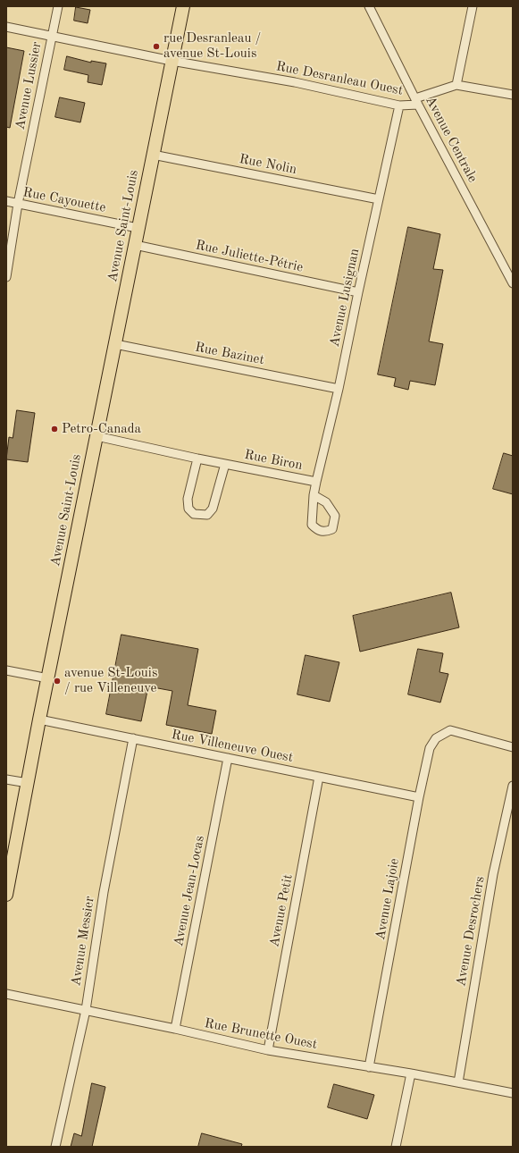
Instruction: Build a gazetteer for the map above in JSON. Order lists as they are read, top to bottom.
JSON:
{
  "streets": {
    "main road": ["Avenue Saint-Louis"],
    "street": [
      "Rue Desranleau Ouest",
      "Avenue Lussier",
      "Avenue Centrale",
      "Rue Nolin",
      "Rue Cayouette",
      "Rue Juliette-Pétrie",
      "Avenue Lusignan",
      "Rue Bazinet",
      "Rue Biron",
      "Rue Villeneuve Ouest",
      "Avenue Jean-Locas",
      "Avenue Lajoie",
      "Avenue Petit",
      "Avenue Desrochers",
      "Avenue Messier",
      "Rue Brunette Ouest"
    ]
  },
  "crossings": [
    ["Rue Desranleau Ouest", "Avenue Lussier"],
    ["Rue Desranleau Ouest", "Avenue Centrale"],
    ["Rue Desranleau Ouest", "Avenue Saint-Louis"],
    ["Rue Desranleau Ouest", "Avenue Lusignan"],
    ["Avenue Lussier", "Rue Cayouette"],
    ["Rue Nolin", "Avenue Saint-Louis"],
    ["Rue Nolin", "Avenue Lusignan"],
    ["Rue Cayouette", "Avenue Saint-Louis"],
    ["Avenue Saint-Louis", "Rue Juliette-Pétrie"],
    ["Avenue Saint-Louis", "Rue Bazinet"],
    ["Avenue Saint-Louis", "Rue Biron"],
    ["Avenue Saint-Louis", "Rue Villeneuve Ouest"],
    ["Rue Juliette-Pétrie", "Avenue Lusignan"],
    ["Avenue Lusignan", "Rue Bazinet"],
    ["Avenue Lusignan", "Rue Biron"],
    ["Rue Villeneuve Ouest", "Avenue Jean-Locas"],
    ["Rue Villeneuve Ouest", "Avenue Lajoie"],
    ["Rue Villeneuve Ouest", "Avenue Petit"],
    ["Rue Villeneuve Ouest", "Avenue Messier"],
    ["Avenue Jean-Locas", "Rue Brunette Ouest"],
    ["Avenue Lajoie", "Rue Brunette Ouest"],
    ["Avenue Petit", "Rue Brunette Ouest"],
    ["Avenue Desrochers", "Rue Brunette Ouest"],
    ["Avenue Messier", "Rue Brunette Ouest"]
  ],
  "places": ["rue Desranleau / avenue St-Louis", "Petro-Canada", "avenue St-Louis / rue Villeneuve"]
}
